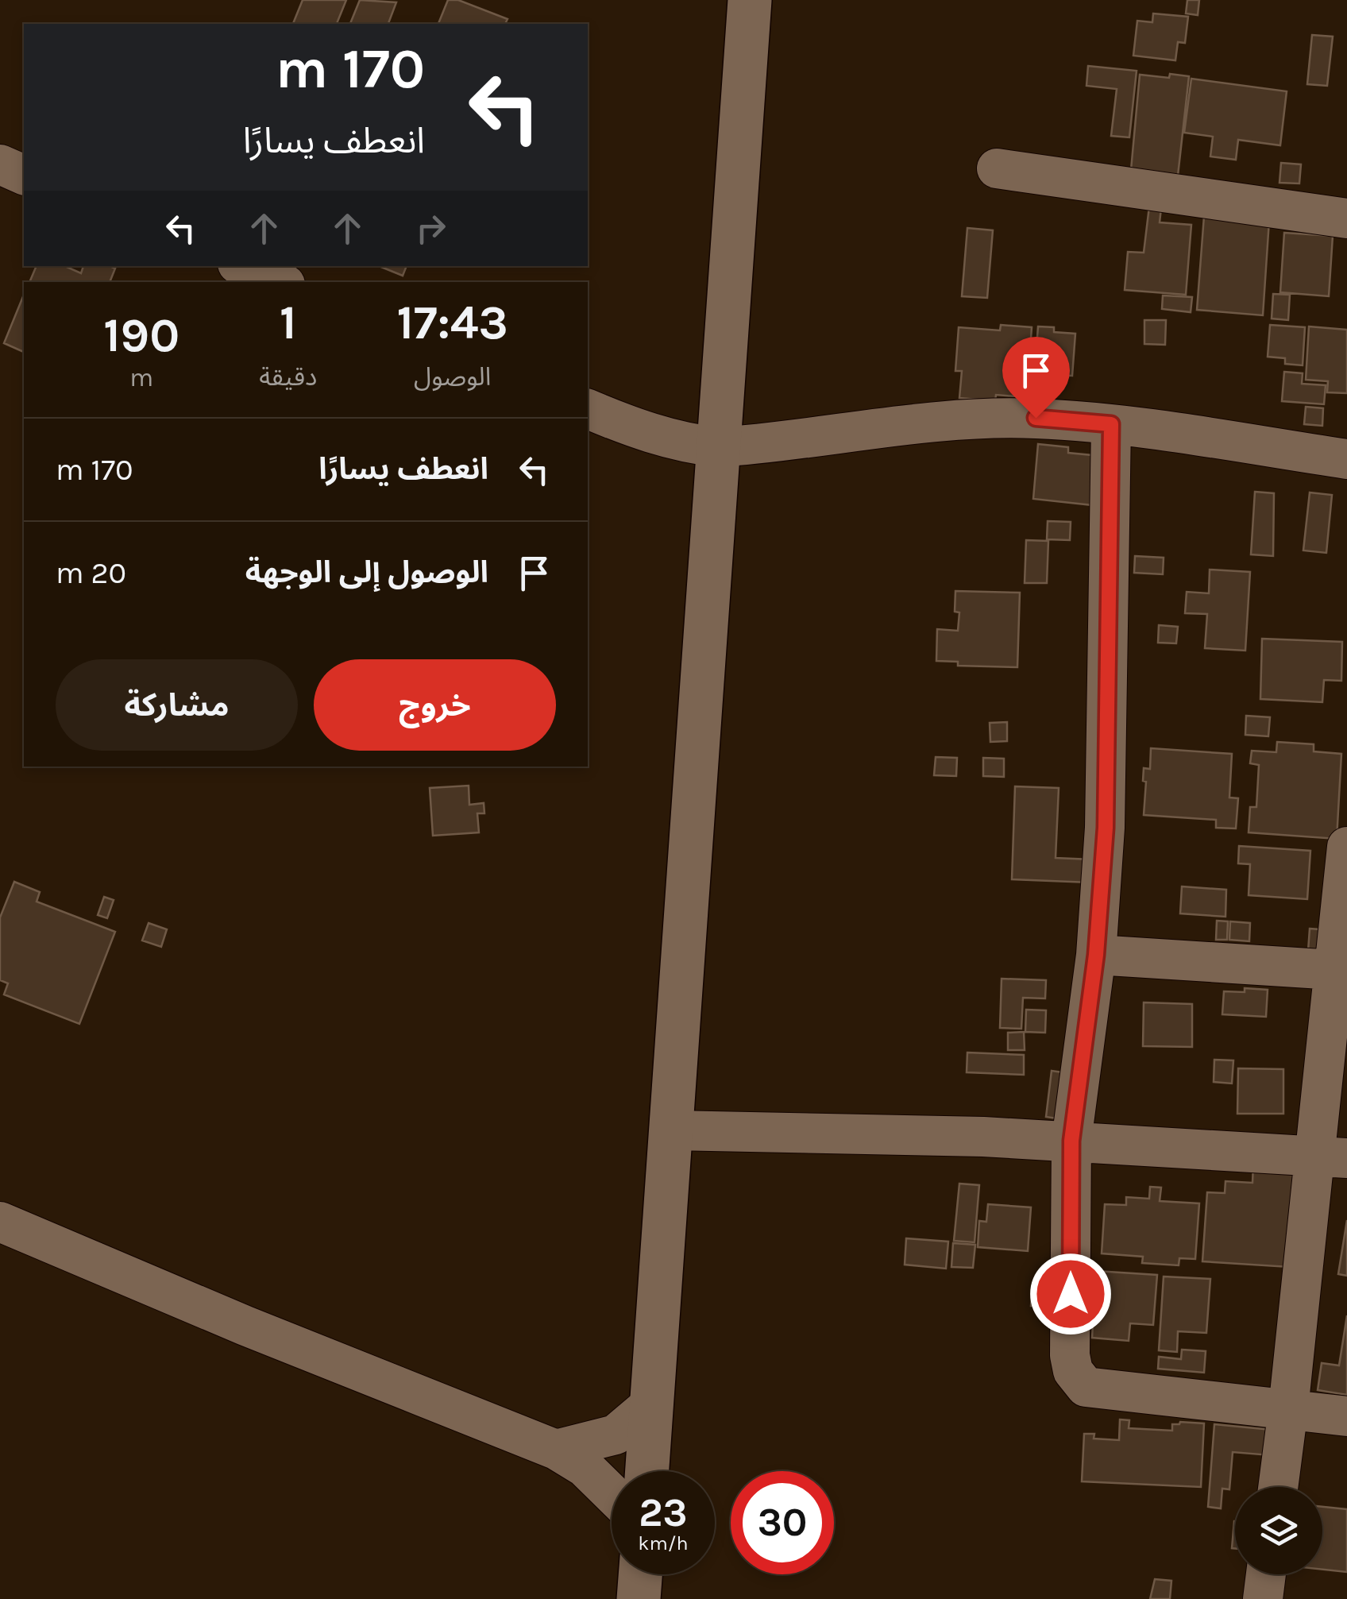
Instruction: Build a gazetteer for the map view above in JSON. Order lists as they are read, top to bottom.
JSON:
{
  "page": {
    "turn": ["170 m", "انعطف يسارًا"],
    "eta": [
      "17:43",
      "الوصول",
      "1",
      "دقيقة",
      "190",
      "m"
    ],
    "list": [
      {
        "name": "انعطف يسارًا",
        "value": "170 m"
      },
      {
        "name": "الوصول إلى الوجهة",
        "value": "20 m"
      }
    ],
    "buttons": ["خروج", "مشاركة"],
    "speed": "23 km/h",
    "limit": "30"
  }
}
